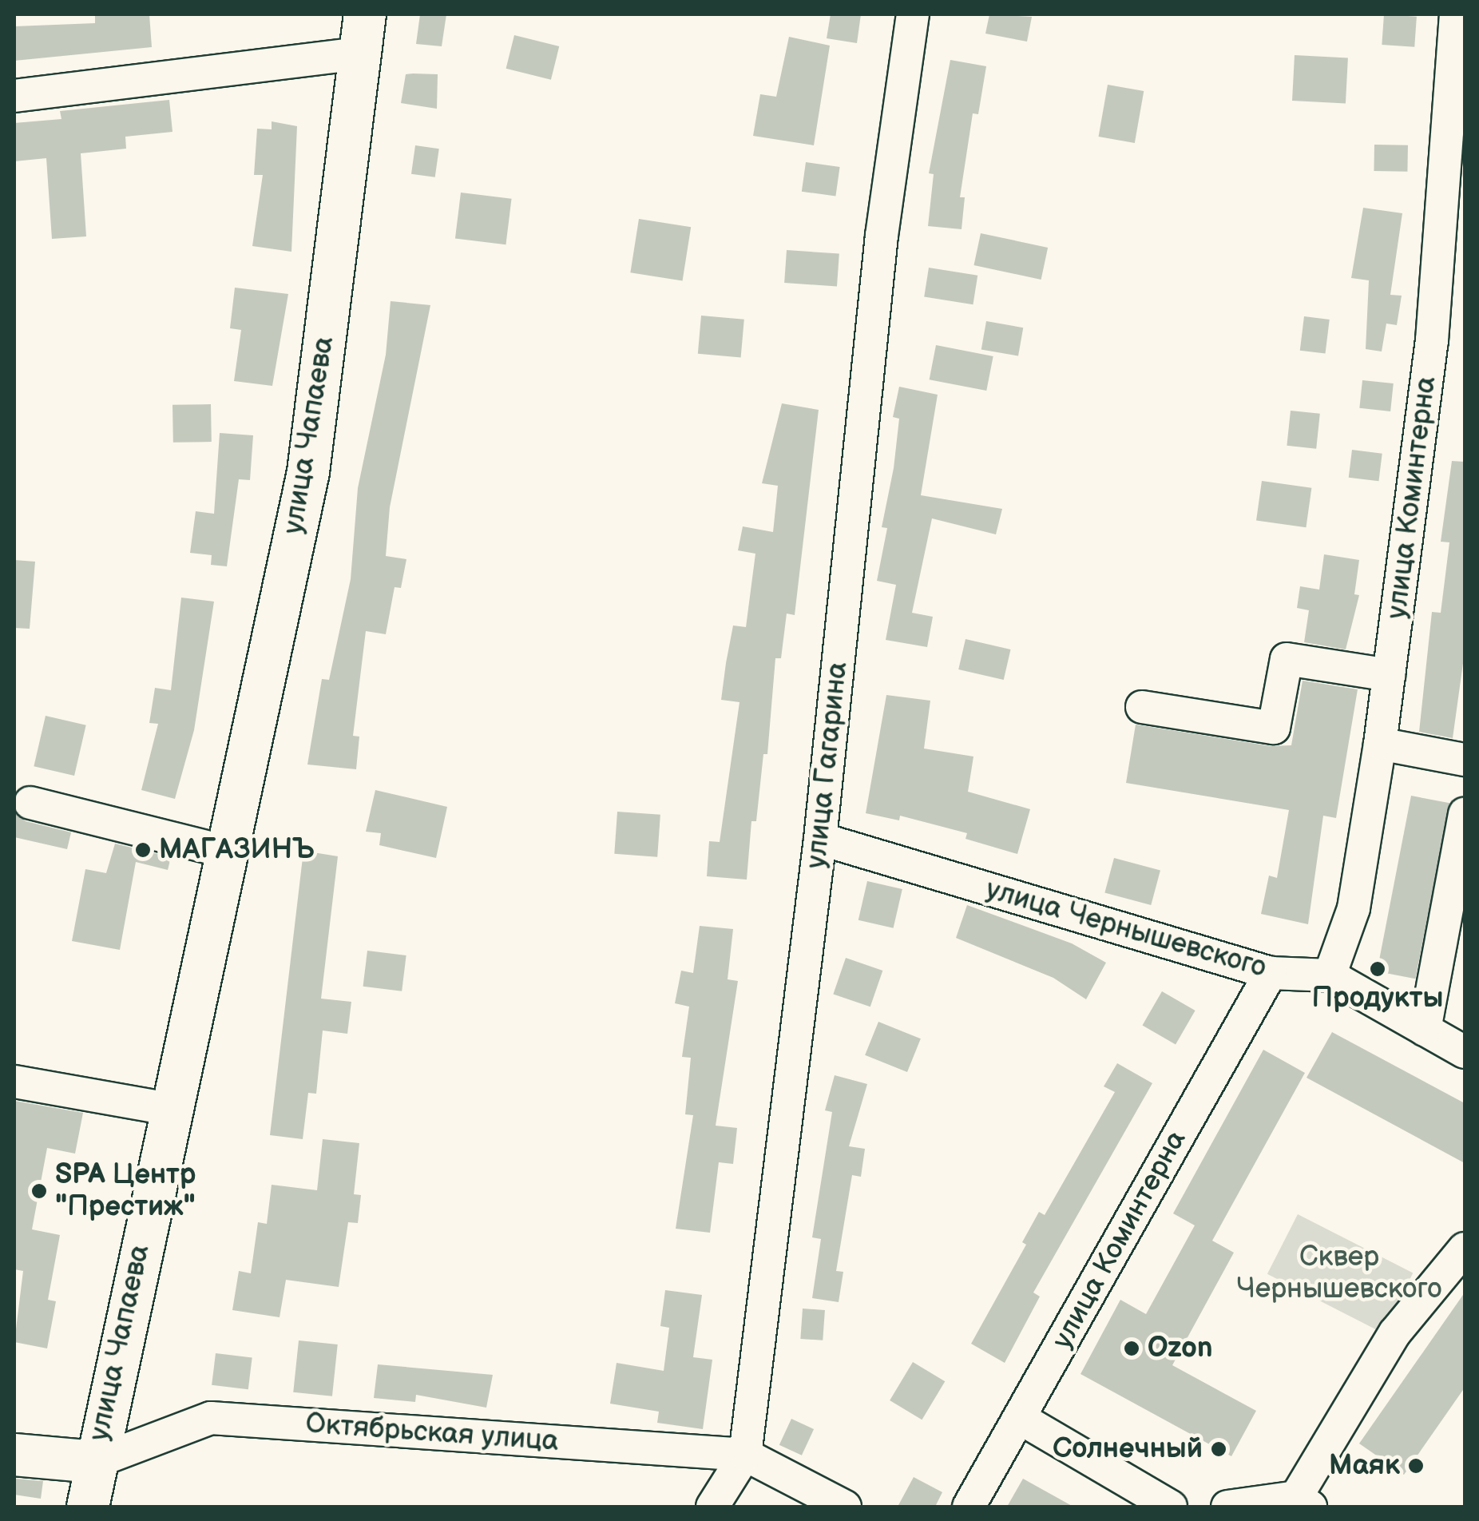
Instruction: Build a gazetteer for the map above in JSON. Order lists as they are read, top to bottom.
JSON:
{
  "streets": {
    "main road": ["улица Чапаева", "Октябрьская улица"],
    "street": ["улица Коминтерна", "улица Гагарина", "улица Чернышевского"]
  },
  "crossings": [
    ["улица Чапаева", "Октябрьская улица"],
    ["улица Коминтерна", "улица Чернышевского"],
    ["улица Гагарина", "улица Чернышевского"],
    ["улица Гагарина", "Октябрьская улица"]
  ],
  "parks": ["Сквер Чернышевского"],
  "places": [
    "МАГАЗИНЪ",
    "Продукты",
    "SPA Центр \"Престиж\"",
    "Ozon",
    "Солнечный",
    "Маяк"
  ]
}
